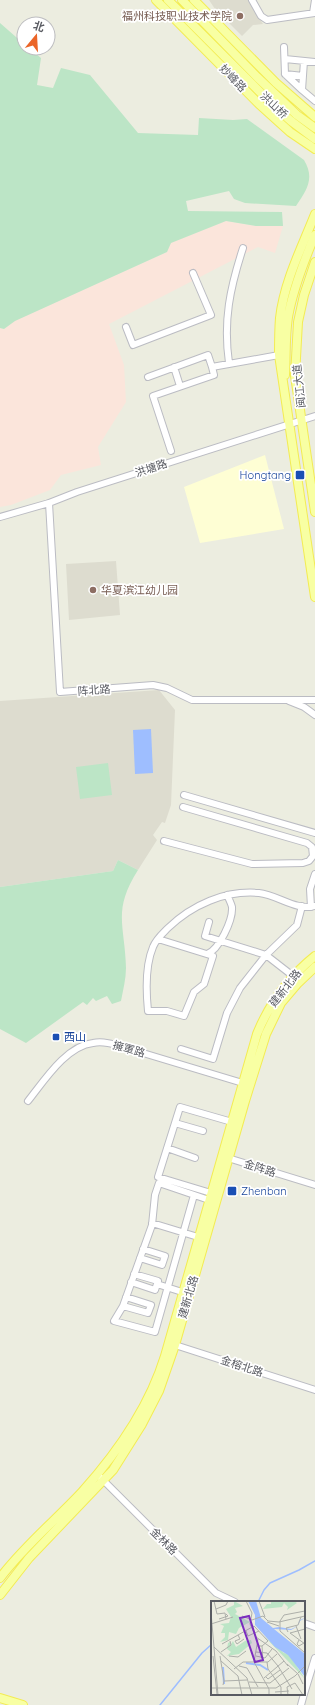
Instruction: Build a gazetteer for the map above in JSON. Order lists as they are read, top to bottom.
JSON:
{
  "streets": {
    "main road": [
      "妙峰路",
      "洪山桥",
      "闽江大道",
      "建新北路"
    ],
    "street": [
      "洪塘路",
      "阵北路",
      "擁軍路",
      "金阵路",
      "金榕北路",
      "金林路"
    ]
  },
  "crossings": [
    ["闽江大道", "洪塘路"],
    ["洪塘路", "阵北路"],
    ["建新北路", "擁軍路"],
    ["建新北路", "金阵路"],
    ["建新北路", "金榕北路"],
    ["建新北路", "金林路"]
  ],
  "places": {
    "other": ["福州科技职业技术学院", "华夏滨江幼儿园"],
    "transit": ["Hongtang", "西山", "Zhenban"]
  },
  "north": "top"
}
